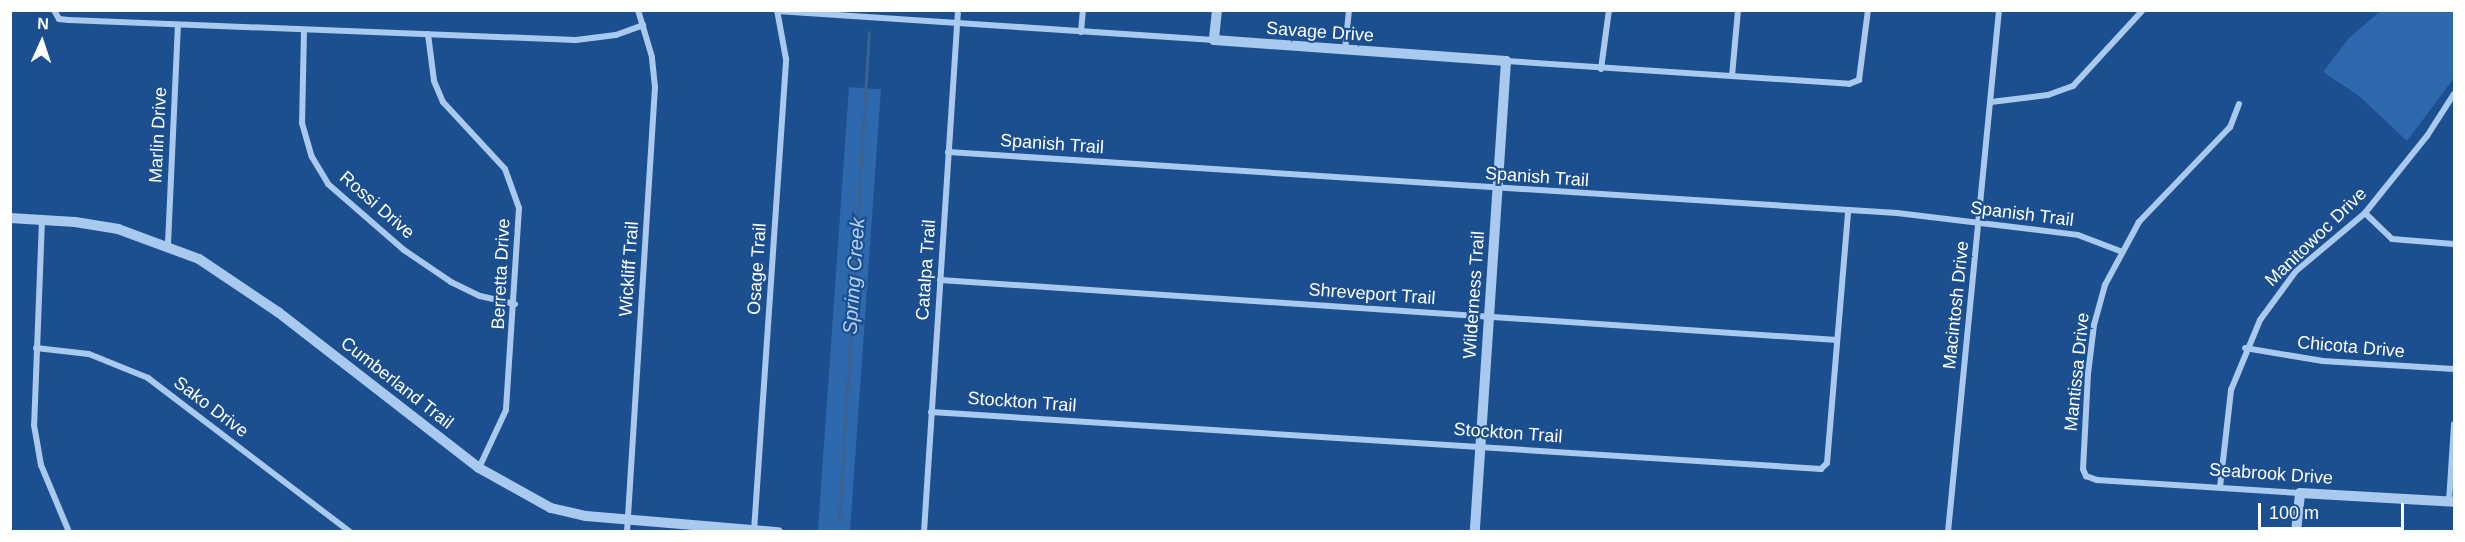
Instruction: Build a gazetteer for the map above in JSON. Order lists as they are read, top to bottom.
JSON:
{
  "streets": {
    "street": [
      "Savage Drive",
      "Marlin Drive",
      "Spanish Trail",
      "Rossi Drive",
      "Manitowoc Drive",
      "Wickliff Trail",
      "Osage Trail",
      "Catalpa Trail",
      "Berretta Drive",
      "Shreveport Trail",
      "Wilderness Trail",
      "Macintosh Drive",
      "Chicota Drive",
      "Mantissa Drive",
      "Cumberland Trail",
      "Stockton Trail",
      "Sako Drive",
      "Seabrook Drive"
    ]
  },
  "crossings": [
    ["Savage Drive", "Osage Trail"],
    ["Savage Drive", "Catalpa Trail"],
    ["Savage Drive", "Wilderness Trail"],
    ["Marlin Drive", "Cumberland Trail"],
    ["Spanish Trail", "Catalpa Trail"],
    ["Spanish Trail", "Wilderness Trail"],
    ["Spanish Trail", "Macintosh Drive"],
    ["Spanish Trail", "Mantissa Drive"],
    ["Spanish Trail", "Stockton Trail"],
    ["Rossi Drive", "Berretta Drive"],
    ["Manitowoc Drive", "Chicota Drive"],
    ["Manitowoc Drive", "Seabrook Drive"],
    ["Wickliff Trail", "Cumberland Trail"],
    ["Osage Trail", "Cumberland Trail"],
    ["Catalpa Trail", "Shreveport Trail"],
    ["Catalpa Trail", "Stockton Trail"],
    ["Berretta Drive", "Cumberland Trail"],
    ["Shreveport Trail", "Wilderness Trail"],
    ["Shreveport Trail", "Stockton Trail"],
    ["Wilderness Trail", "Stockton Trail"],
    ["Mantissa Drive", "Seabrook Drive"]
  ],
  "water": ["Spring Creek"],
  "scale_bar": "100 m",
  "north": "top"
}
